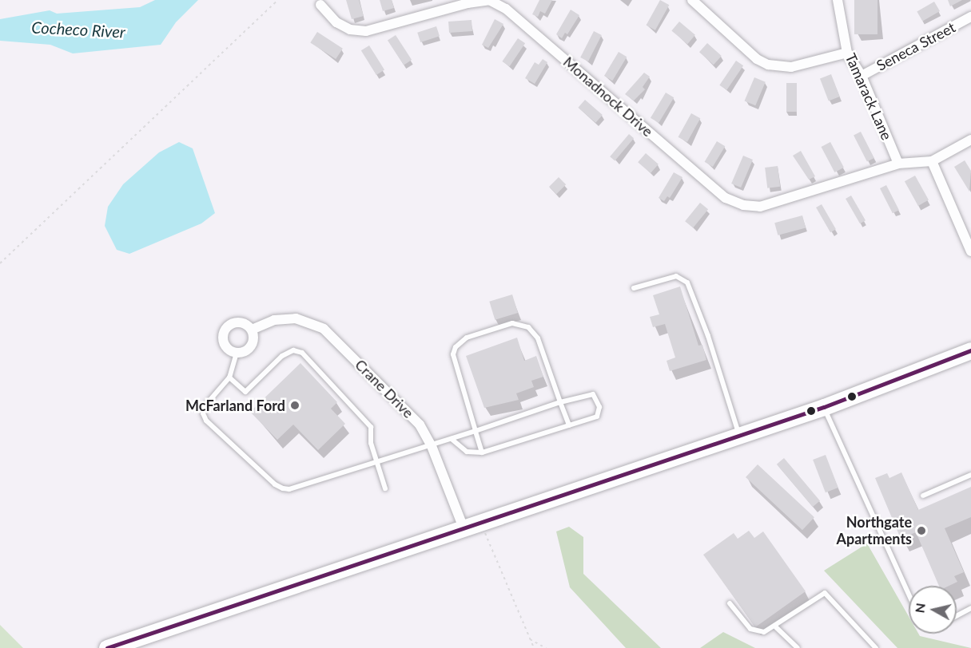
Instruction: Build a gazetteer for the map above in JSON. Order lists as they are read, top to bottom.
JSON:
{
  "streets": {
    "street": [
      "Seneca Street",
      "Monadnock Drive",
      "Tamarack Lane",
      "Crane Drive"
    ]
  },
  "crossings": [
    ["Seneca Street", "Tamarack Lane"],
    ["Monadnock Drive", "Tamarack Lane"]
  ],
  "water": ["Cocheco River"],
  "places": ["McFarland Ford", "Northgate Apartments"],
  "north": "left"
}
